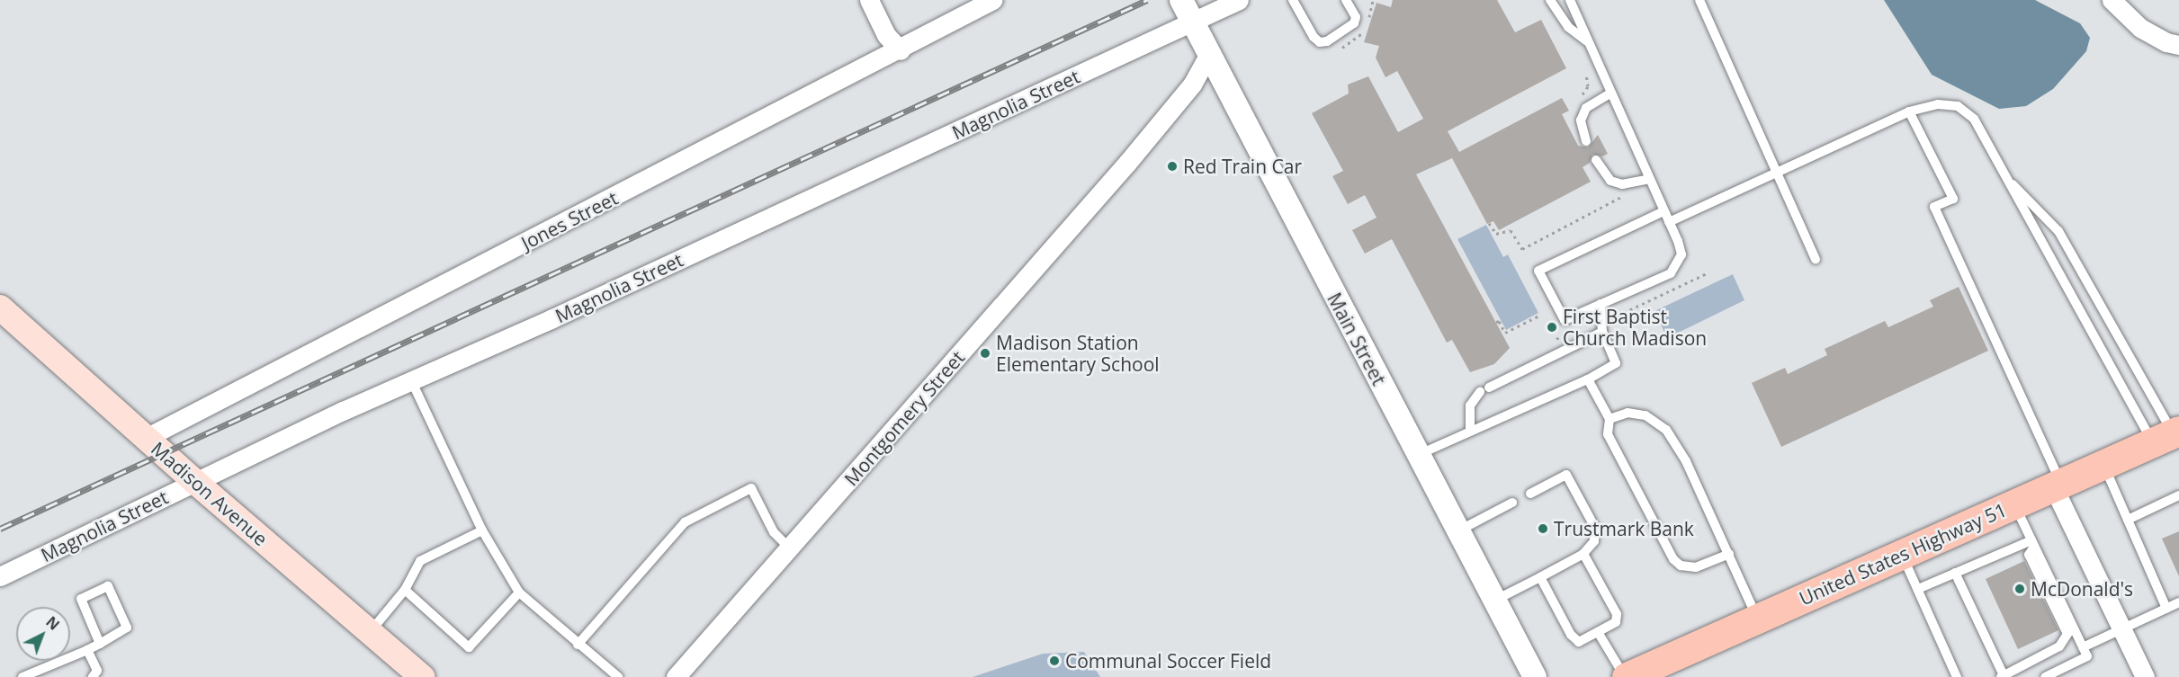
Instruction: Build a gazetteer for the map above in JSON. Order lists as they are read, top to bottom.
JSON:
{
  "streets": {
    "main road": ["Madison Avenue", "United States Highway 51"],
    "street": [
      "Magnolia Street",
      "Jones Street",
      "Main Street",
      "Montgomery Street"
    ]
  },
  "crossings": [
    ["Magnolia Street", "Main Street"],
    ["Magnolia Street", "Madison Avenue"],
    ["Jones Street", "Madison Avenue"],
    ["Main Street", "Montgomery Street"]
  ],
  "places": [
    "Red Train Car",
    "First Baptist Church Madison",
    "Madison Station Elementary School",
    "Trustmark Bank",
    "McDonald's",
    "Communal Soccer Field"
  ],
  "north": "top right"
}
